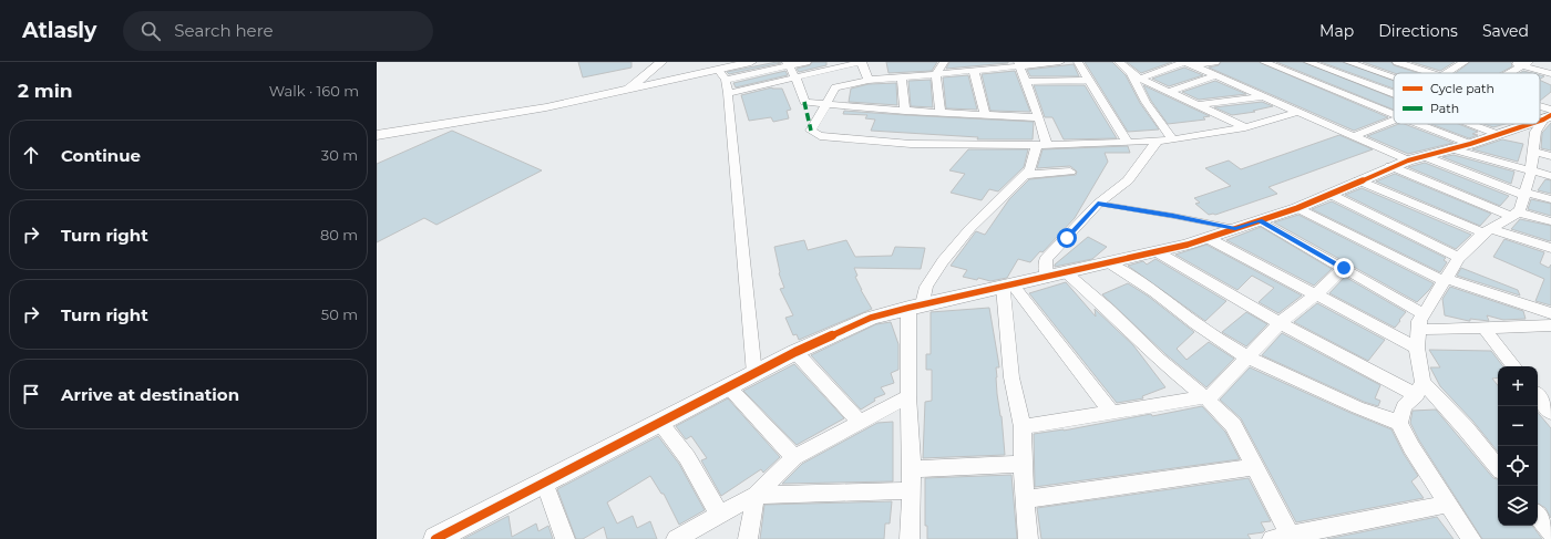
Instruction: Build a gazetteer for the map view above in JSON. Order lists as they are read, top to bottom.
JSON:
{
  "legend": ["Cycle path", "Path"],
  "page": {
    "header": "Atlasly",
    "search": "Search here",
    "nav": ["Map", "Directions", "Saved"],
    "heading": ["2 min", "Walk · 160 m"],
    "list": [
      ["Continue", "30 m"],
      ["Turn right", "80 m"],
      ["Turn right", "50 m"],
      "Arrive at destination"
    ],
    "map_buttons": ["+", "−"]
  }
}
